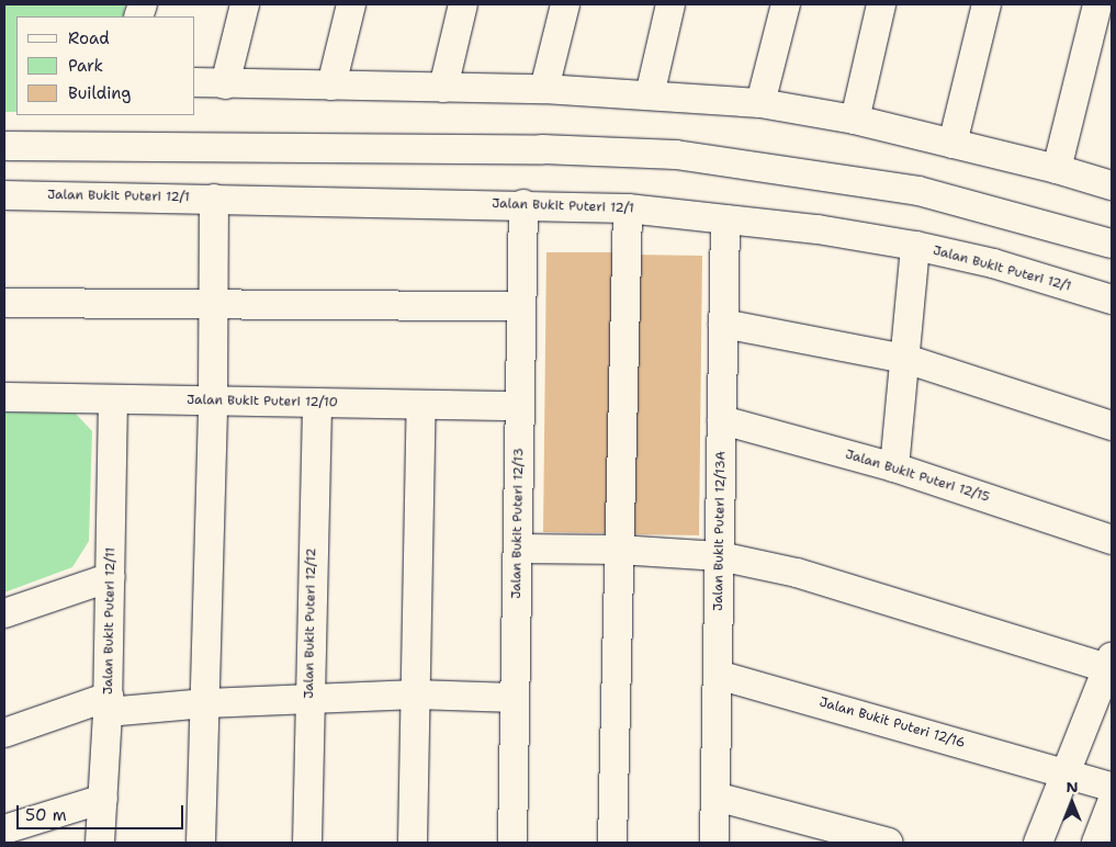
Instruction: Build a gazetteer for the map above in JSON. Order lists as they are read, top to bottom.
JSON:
{
  "streets": {
    "street": [
      "Jalan Bukit Puteri 12/1",
      "Jalan Bukit Puteri 12/10",
      "Jalan Bukit Puteri 12/15",
      "Jalan Bukit Puteri 12/13",
      "Jalan Bukit Puteri 12/13A",
      "Jalan Bukit Puteri 12/11",
      "Jalan Bukit Puteri 12/12",
      "Jalan Bukit Puteri 12/16"
    ]
  },
  "crossings": [
    ["Jalan Bukit Puteri 12/1", "Jalan Bukit Puteri 12/13"],
    ["Jalan Bukit Puteri 12/1", "Jalan Bukit Puteri 12/13A"],
    ["Jalan Bukit Puteri 12/10", "Jalan Bukit Puteri 12/13"],
    ["Jalan Bukit Puteri 12/10", "Jalan Bukit Puteri 12/11"],
    ["Jalan Bukit Puteri 12/10", "Jalan Bukit Puteri 12/12"],
    ["Jalan Bukit Puteri 12/15", "Jalan Bukit Puteri 12/13A"],
    ["Jalan Bukit Puteri 12/13A", "Jalan Bukit Puteri 12/16"]
  ],
  "legend": ["Road", "Park", "Building"],
  "scale_bar": "50 m",
  "north": "top"
}
